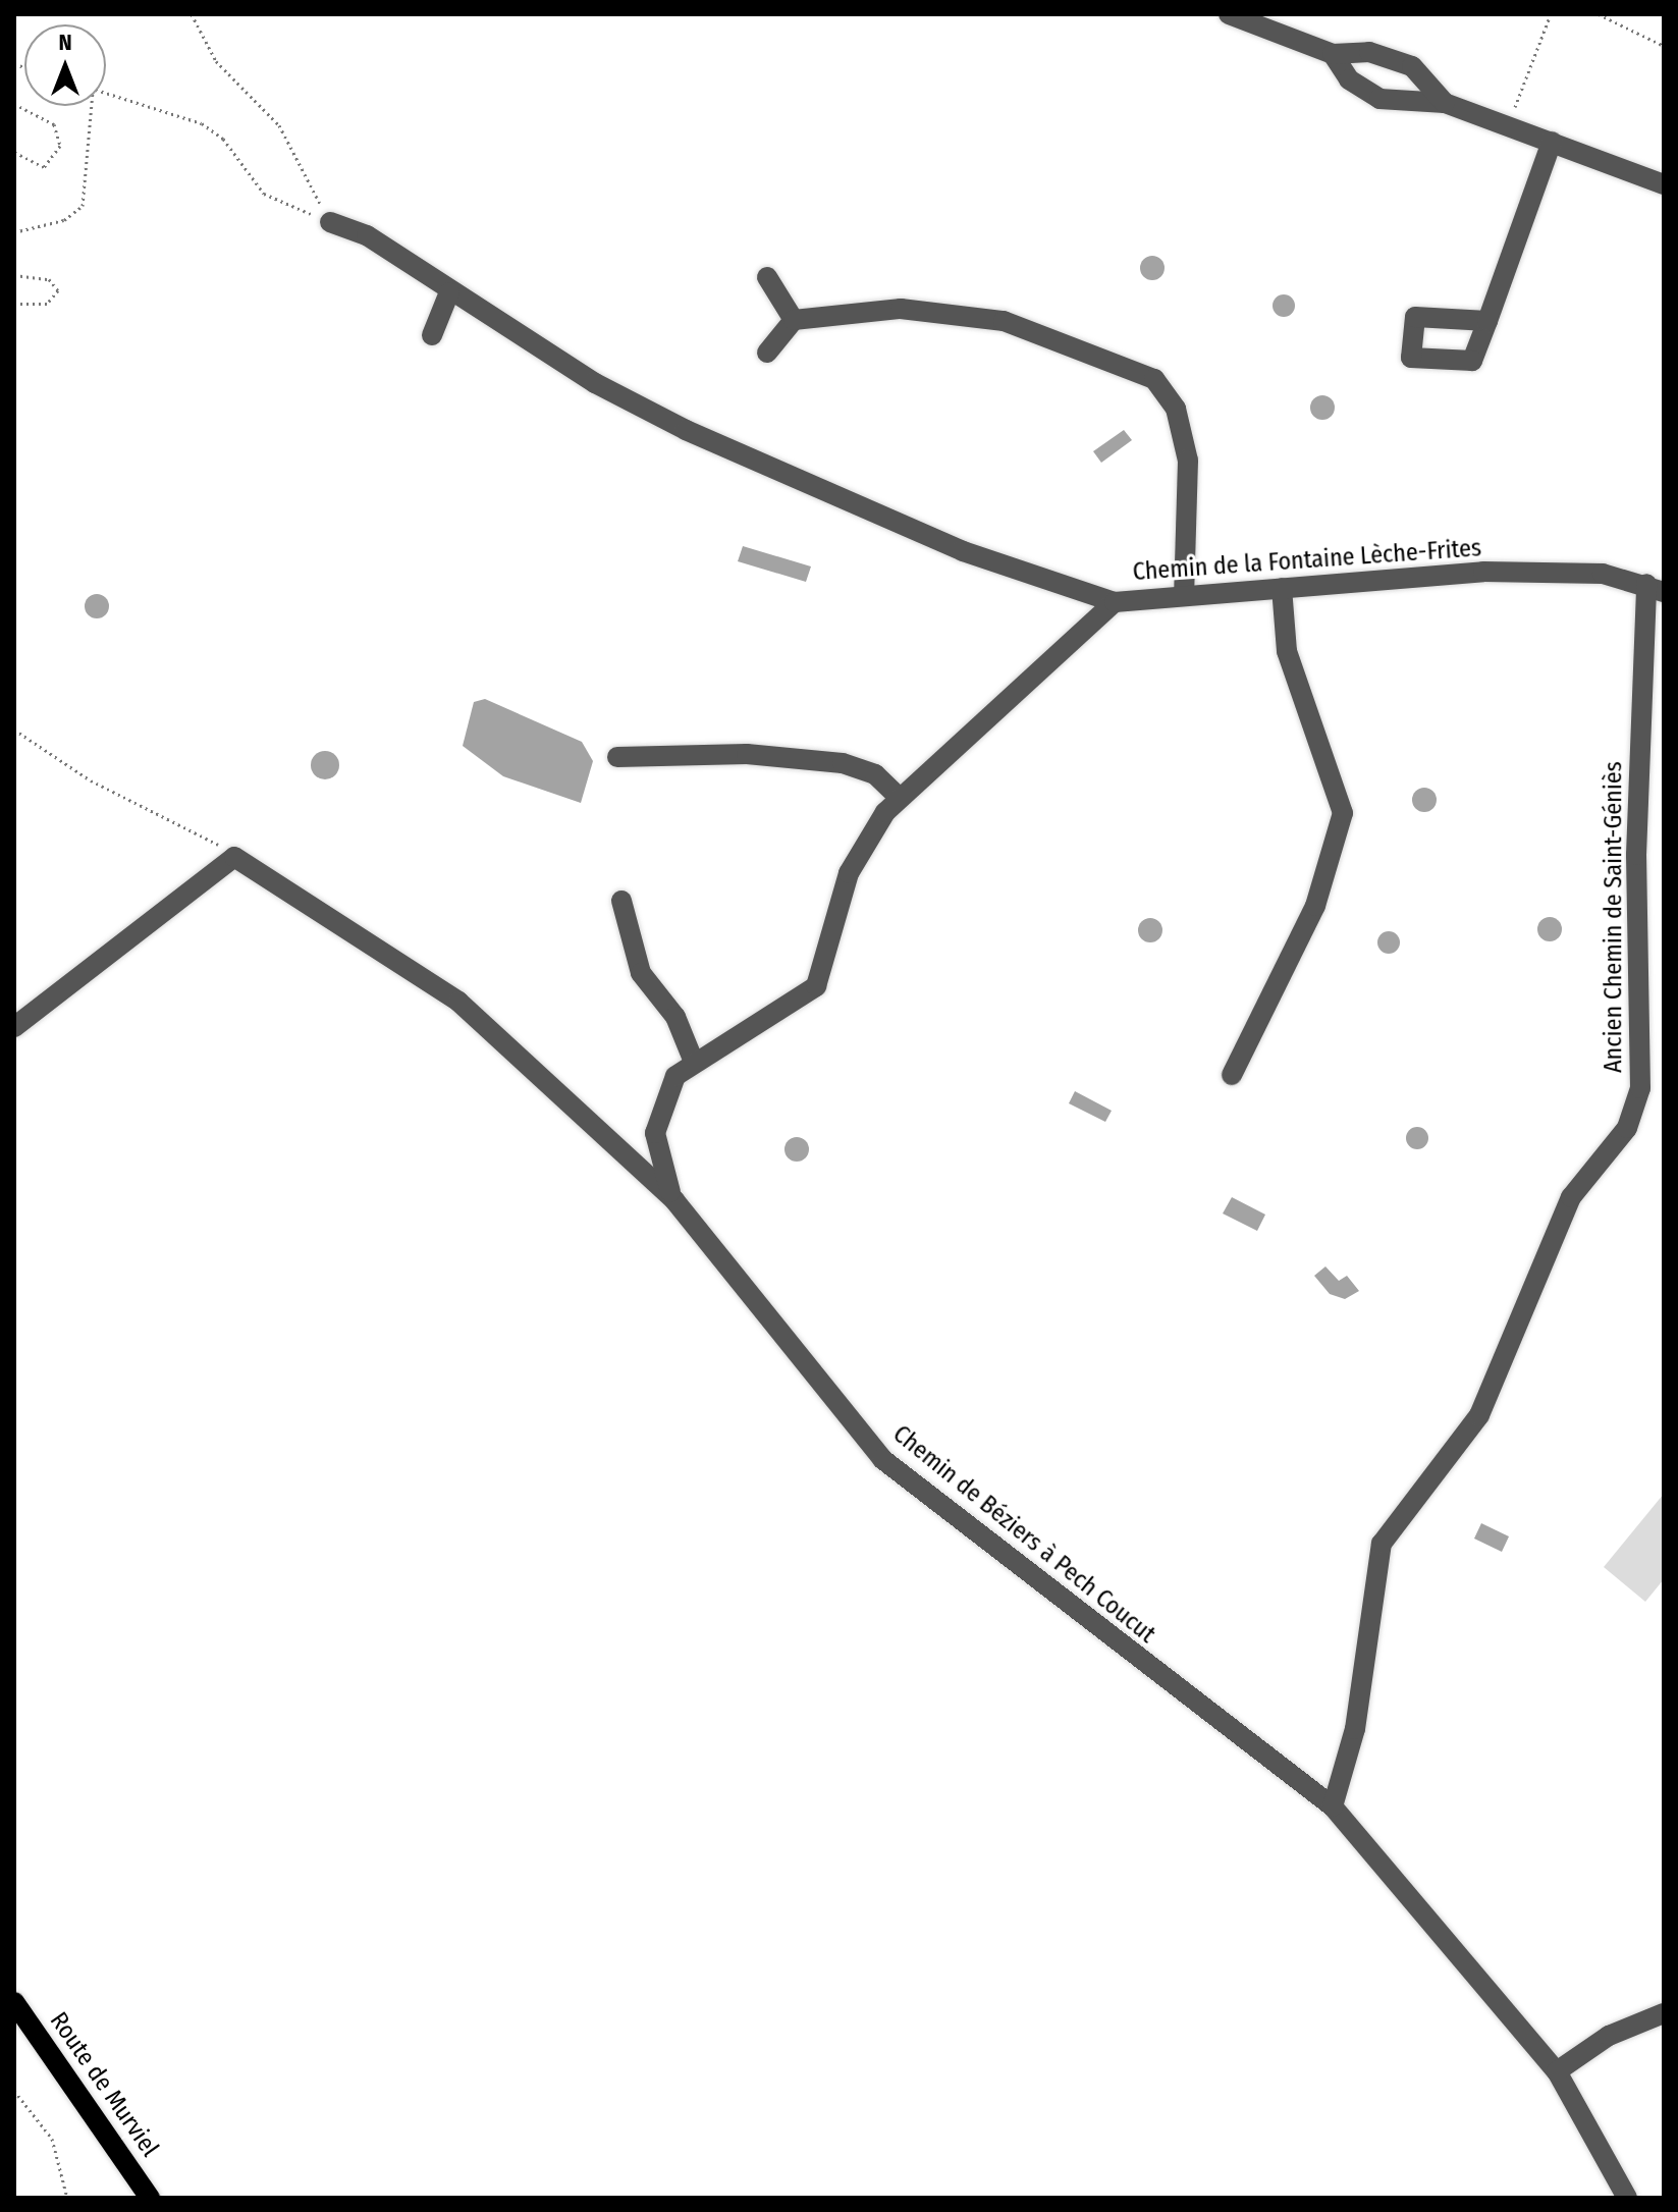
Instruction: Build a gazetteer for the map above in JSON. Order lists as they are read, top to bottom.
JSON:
{
  "streets": {
    "main road": ["Route de Murviel"],
    "street": ["Chemin de la Fontaine Lèche-Frites", "Ancien Chemin de Saint-Géniès", "Chemin de Béziers à Pech Coucut"]
  },
  "crossings": [
    ["Chemin de la Fontaine Lèche-Frites", "Ancien Chemin de Saint-Géniès"],
    ["Chemin de la Fontaine Lèche-Frites", "Chemin de Béziers à Pech Coucut"],
    ["Ancien Chemin de Saint-Géniès", "Chemin de Béziers à Pech Coucut"]
  ],
  "north": "top"
}
